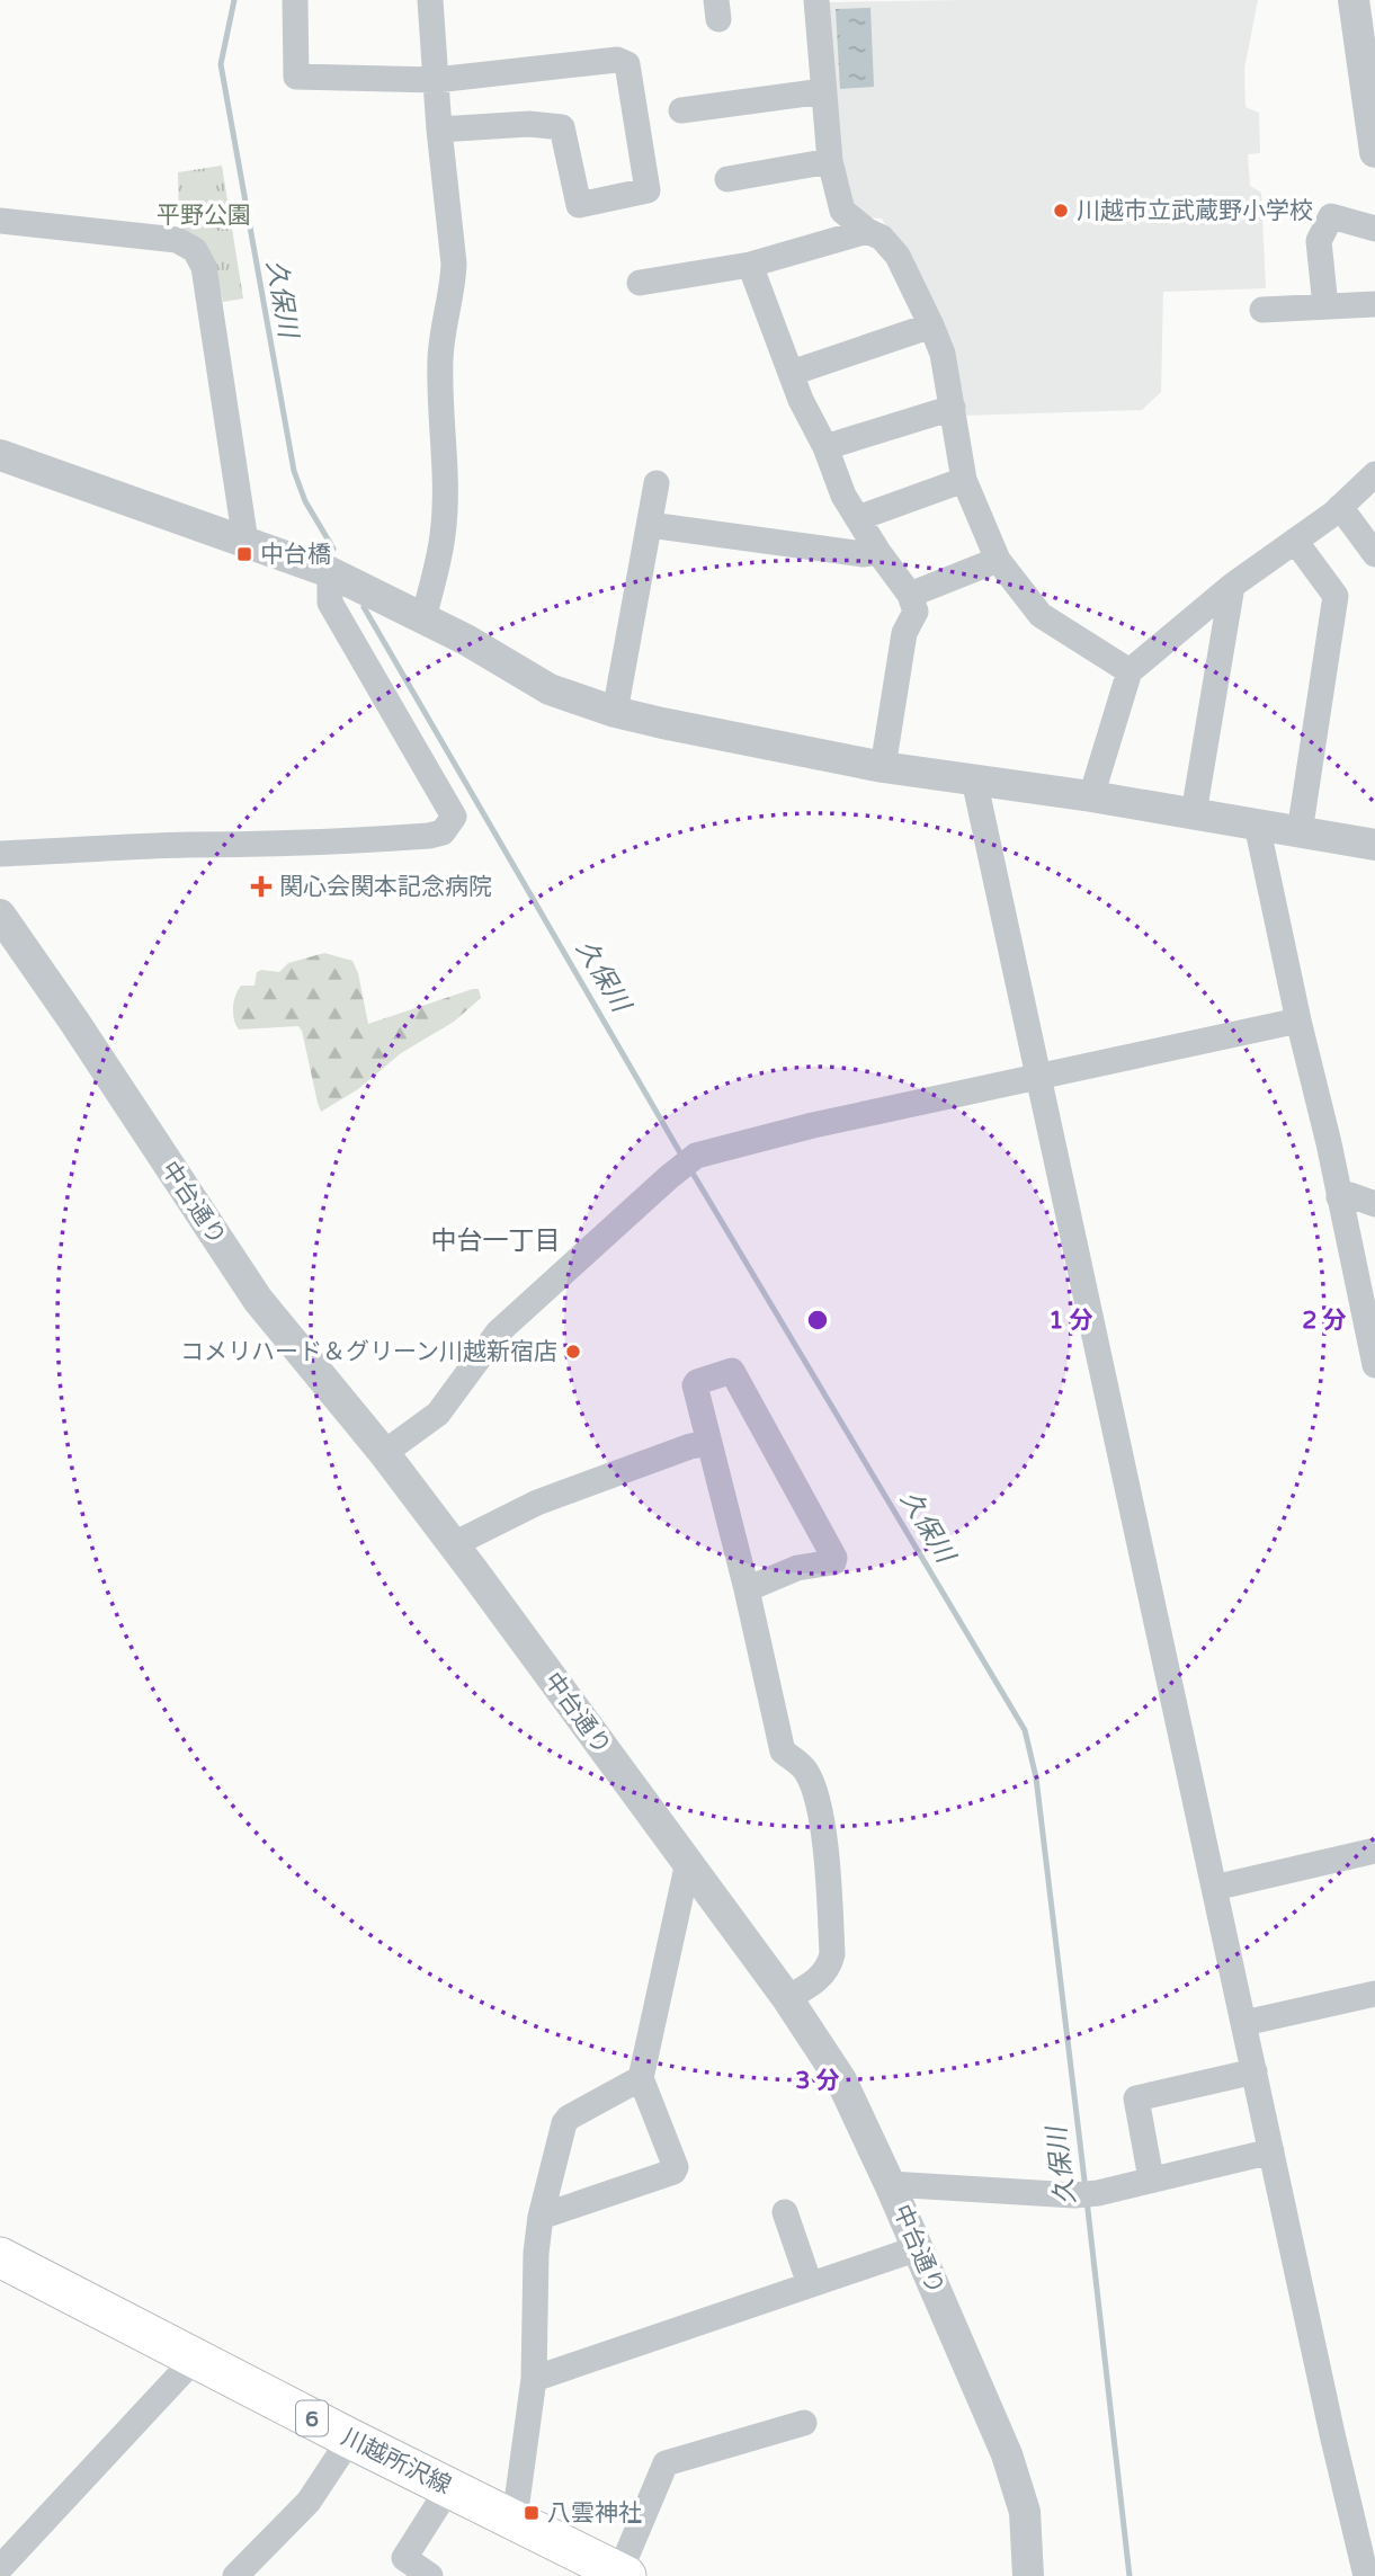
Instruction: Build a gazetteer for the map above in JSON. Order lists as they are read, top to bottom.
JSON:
{
  "streets": {
    "main road": ["6", "川越所沢線"],
    "street": ["中台通り"]
  },
  "districts": ["中台一丁目"],
  "water": ["久保川"],
  "parks": ["平野公園"],
  "places": {
    "other": ["川越市立武蔵野小学校", "コメリハード＆グリーン川越新宿店"],
    "transit": ["中台橋", "八雲神社"],
    "health": ["関心会関本記念病院"]
  },
  "rings": ["1 分", "2 分", "3 分"]
}
